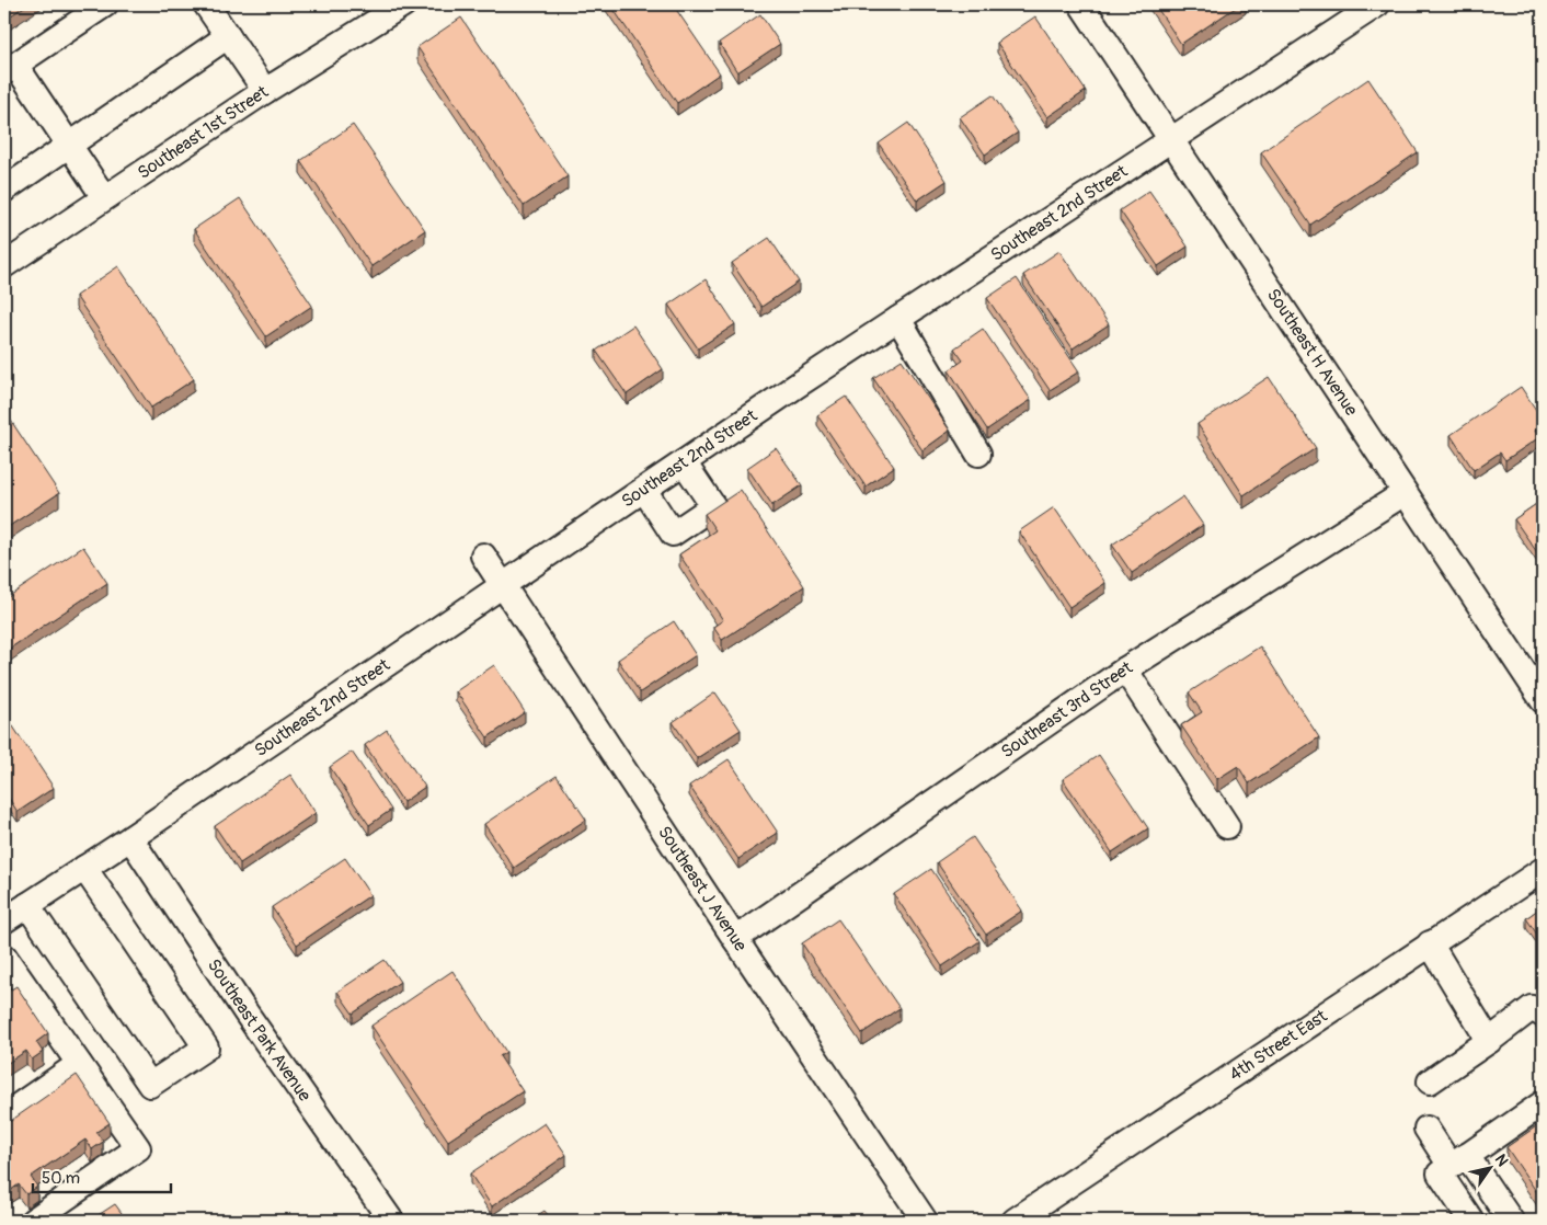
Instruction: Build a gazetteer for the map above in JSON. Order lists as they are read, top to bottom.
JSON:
{
  "streets": {
    "street": [
      "Southeast 1st Street",
      "Southeast 2nd Street",
      "Southeast H Avenue",
      "Southeast 3rd Street",
      "Southeast J Avenue",
      "Southeast Park Avenue",
      "4th Street East"
    ]
  },
  "crossings": [
    ["Southeast 2nd Street", "Southeast H Avenue"],
    ["Southeast 2nd Street", "Southeast J Avenue"],
    ["Southeast 2nd Street", "Southeast Park Avenue"],
    ["Southeast H Avenue", "Southeast 3rd Street"],
    ["Southeast 3rd Street", "Southeast J Avenue"]
  ],
  "scale_bar": "50 m",
  "north": "top right"
}
